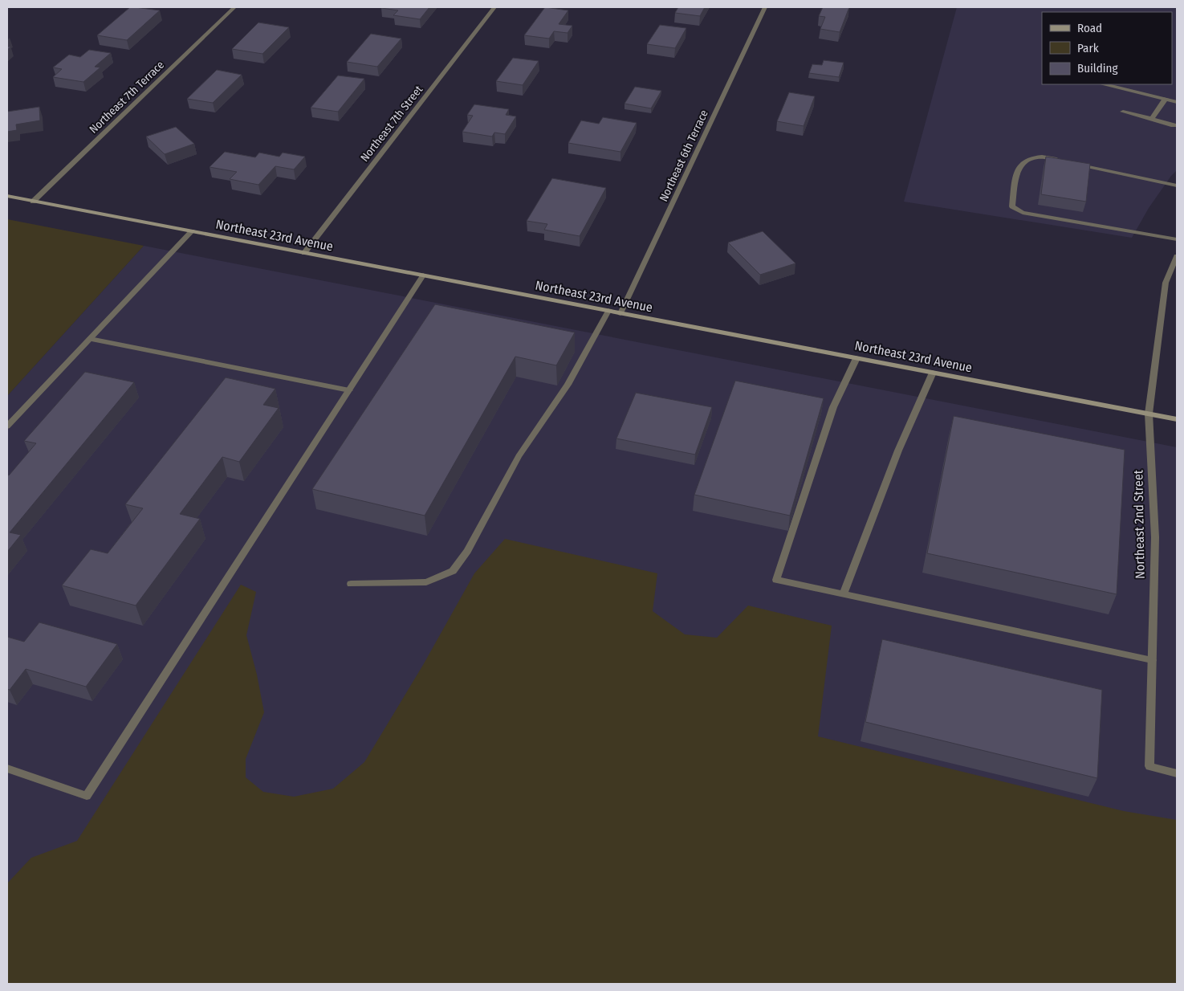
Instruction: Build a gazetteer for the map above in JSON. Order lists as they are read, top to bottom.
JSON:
{
  "streets": {
    "main road": ["Northeast 23rd Avenue"],
    "street": [
      "Northeast 7th Terrace",
      "Northeast 7th Street",
      "Northeast 6th Terrace",
      "Northeast 2nd Street"
    ]
  },
  "crossings": [
    ["Northeast 7th Terrace", "Northeast 23rd Avenue"],
    ["Northeast 7th Street", "Northeast 23rd Avenue"],
    ["Northeast 6th Terrace", "Northeast 23rd Avenue"],
    ["Northeast 23rd Avenue", "Northeast 2nd Street"]
  ],
  "legend": ["Road", "Park", "Building"]
}
